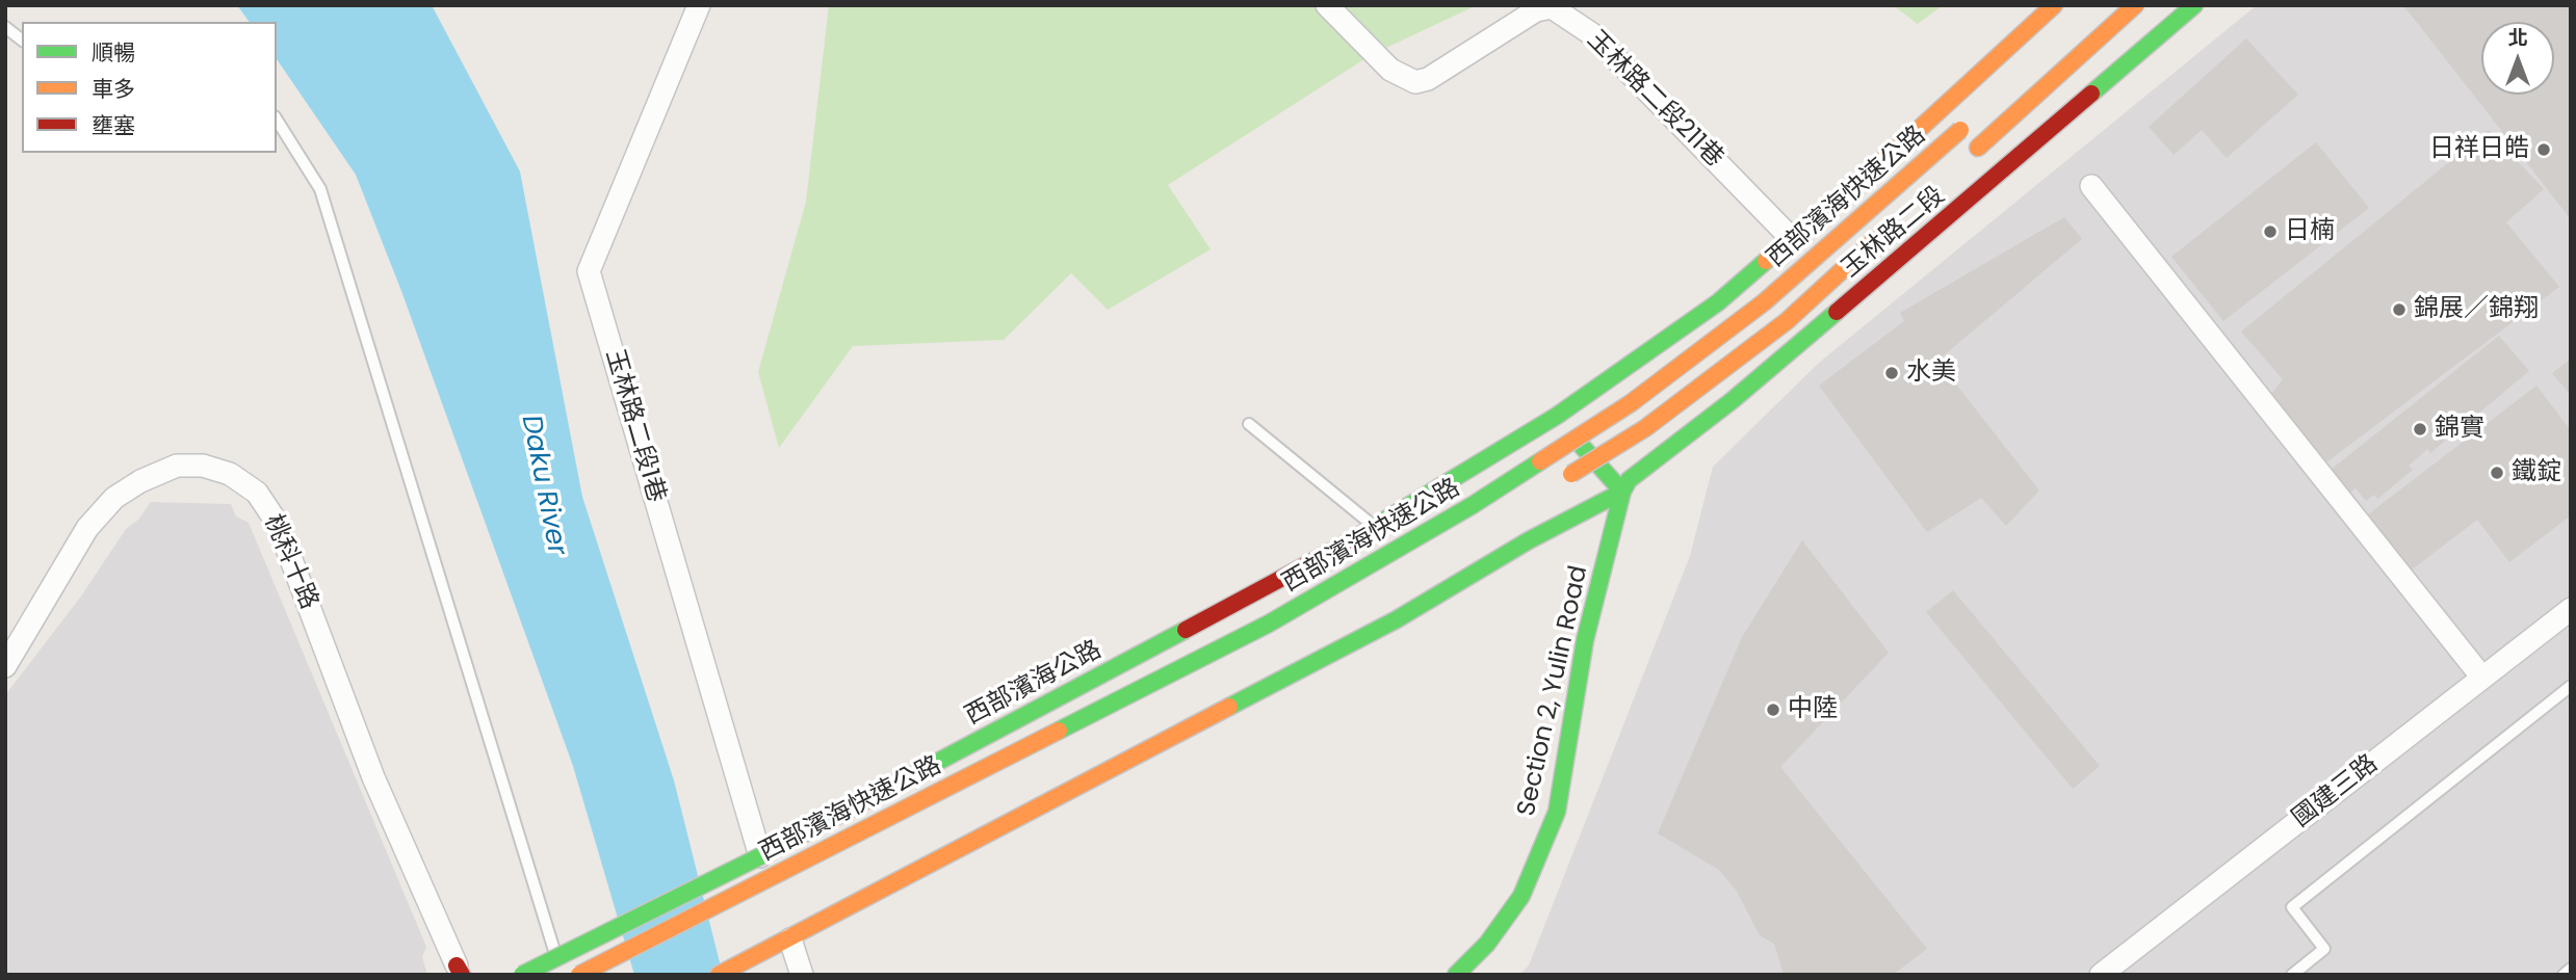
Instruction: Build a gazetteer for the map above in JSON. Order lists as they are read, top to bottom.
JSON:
{
  "streets": {
    "main road": [
      "西部濱海快速公路",
      "玉林路二段",
      "西部濱海公路",
      "Section 2, Yulin Road"
    ],
    "street": [
      "玉林路二段211巷",
      "玉林路二段1巷",
      "桃科十路",
      "國建三路"
    ]
  },
  "crossings": [
    ["玉林路二段", "Section 2, Yulin Road"],
    ["玉林路二段1巷", "西部濱海公路"]
  ],
  "water": ["Daku River"],
  "places": [
    "日祥日皓",
    "日楠",
    "錦展／錦翔",
    "水美",
    "錦實",
    "鐵錠",
    "中陸"
  ],
  "legend": ["順暢", "車多", "壅塞"],
  "north": "top"
}
